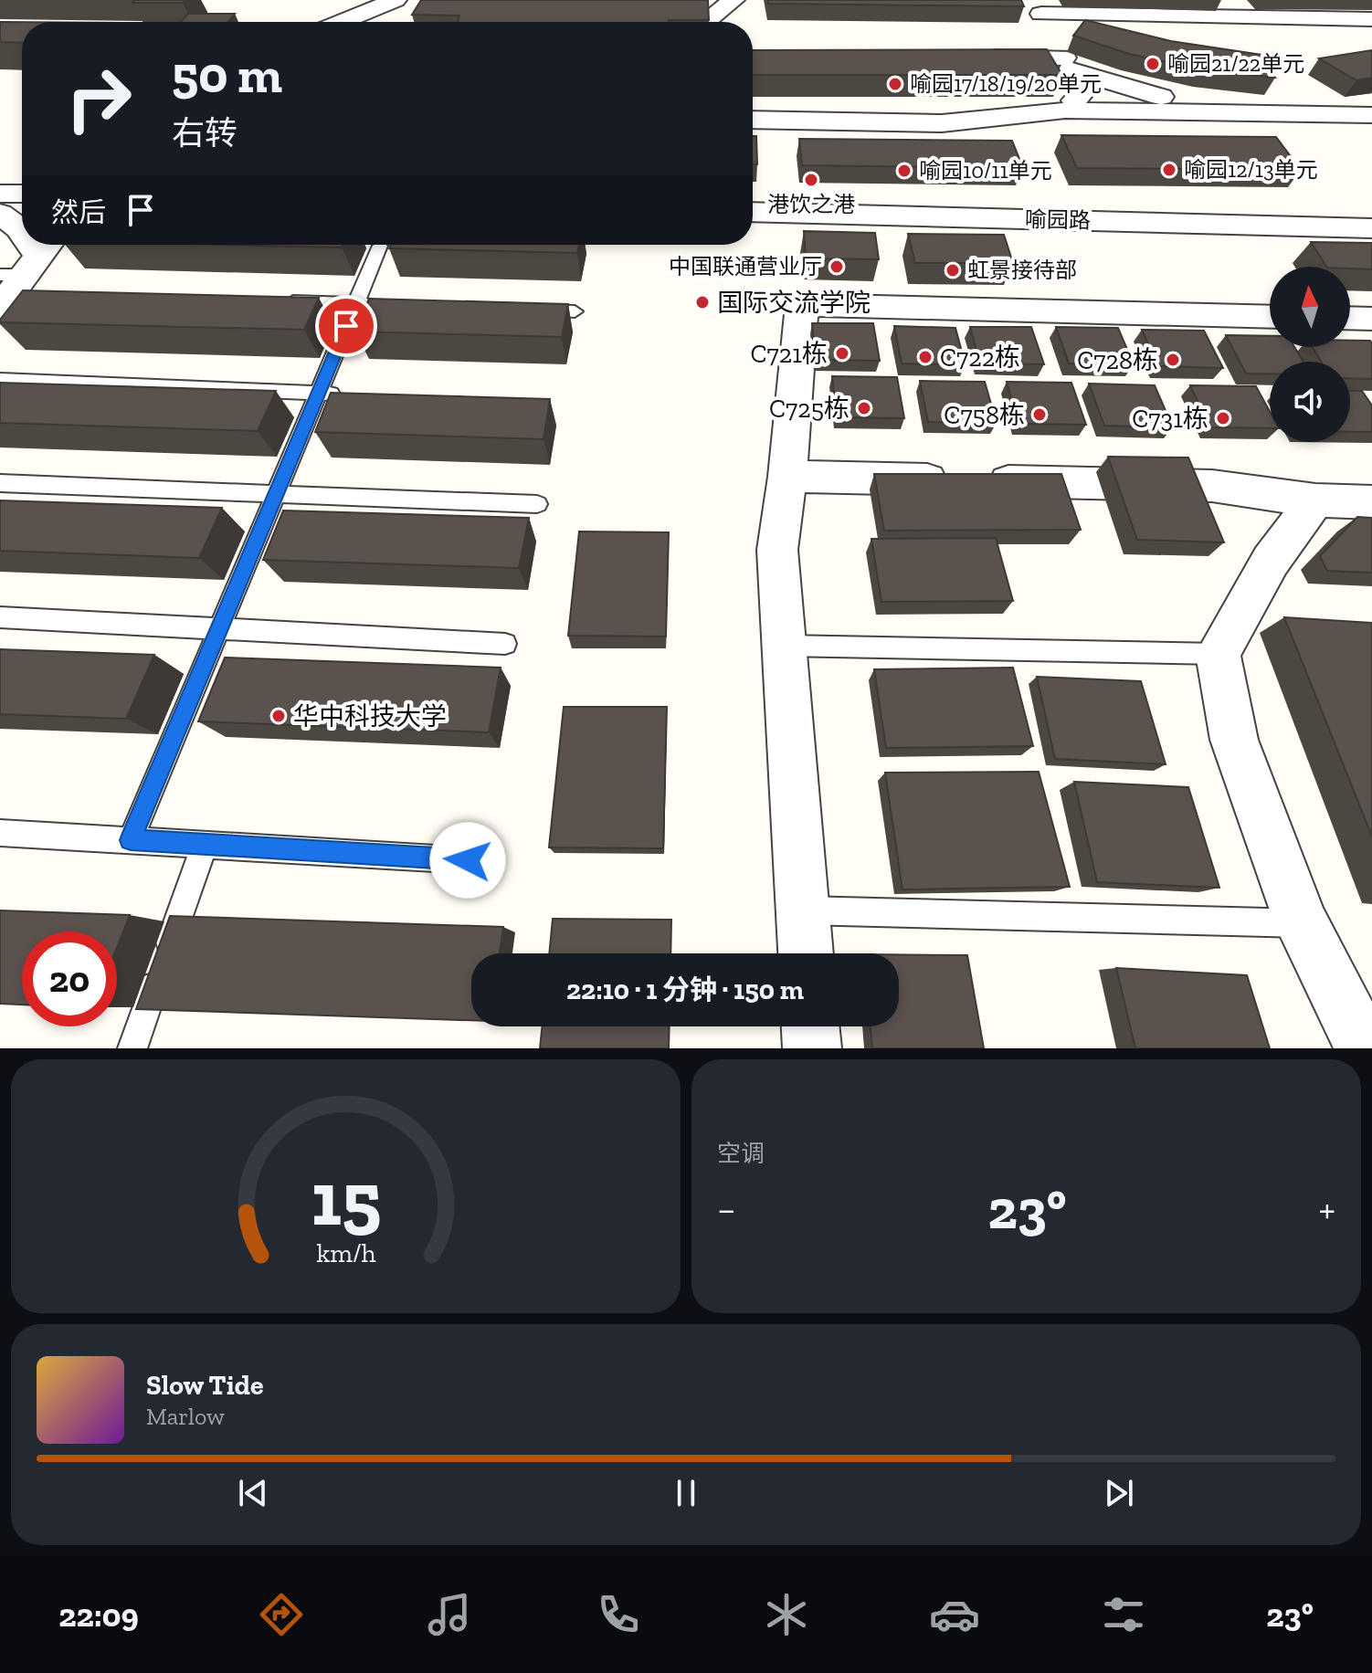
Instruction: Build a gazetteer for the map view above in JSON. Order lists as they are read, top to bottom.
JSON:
{
  "streets": {
    "street": ["喻园路"]
  },
  "places": [
    "喻园21/22单元",
    "喻园17/18/19/20单元",
    "喻园12/13单元",
    "喻园10/11单元",
    "港饮之港",
    "中国联通营业厅",
    "虹景接待部",
    "国际交流学院",
    "C721栋",
    "C722栋",
    "C728栋",
    "C725栋",
    "C758栋",
    "C731栋",
    "华中科技大学"
  ],
  "north": "top",
  "page": {
    "turn": ["50 m", "右转"],
    "then": "然后",
    "limit": "20",
    "trip": "22:10 · 1 分钟 · 150 m",
    "tile": "空调",
    "heat": ["−", "23°", "+"],
    "song": ["Slow Tide", "Marlow"],
    "tabs": ["22:09", "23°"],
    "gauge": ["15", "km/h"]
  }
}
